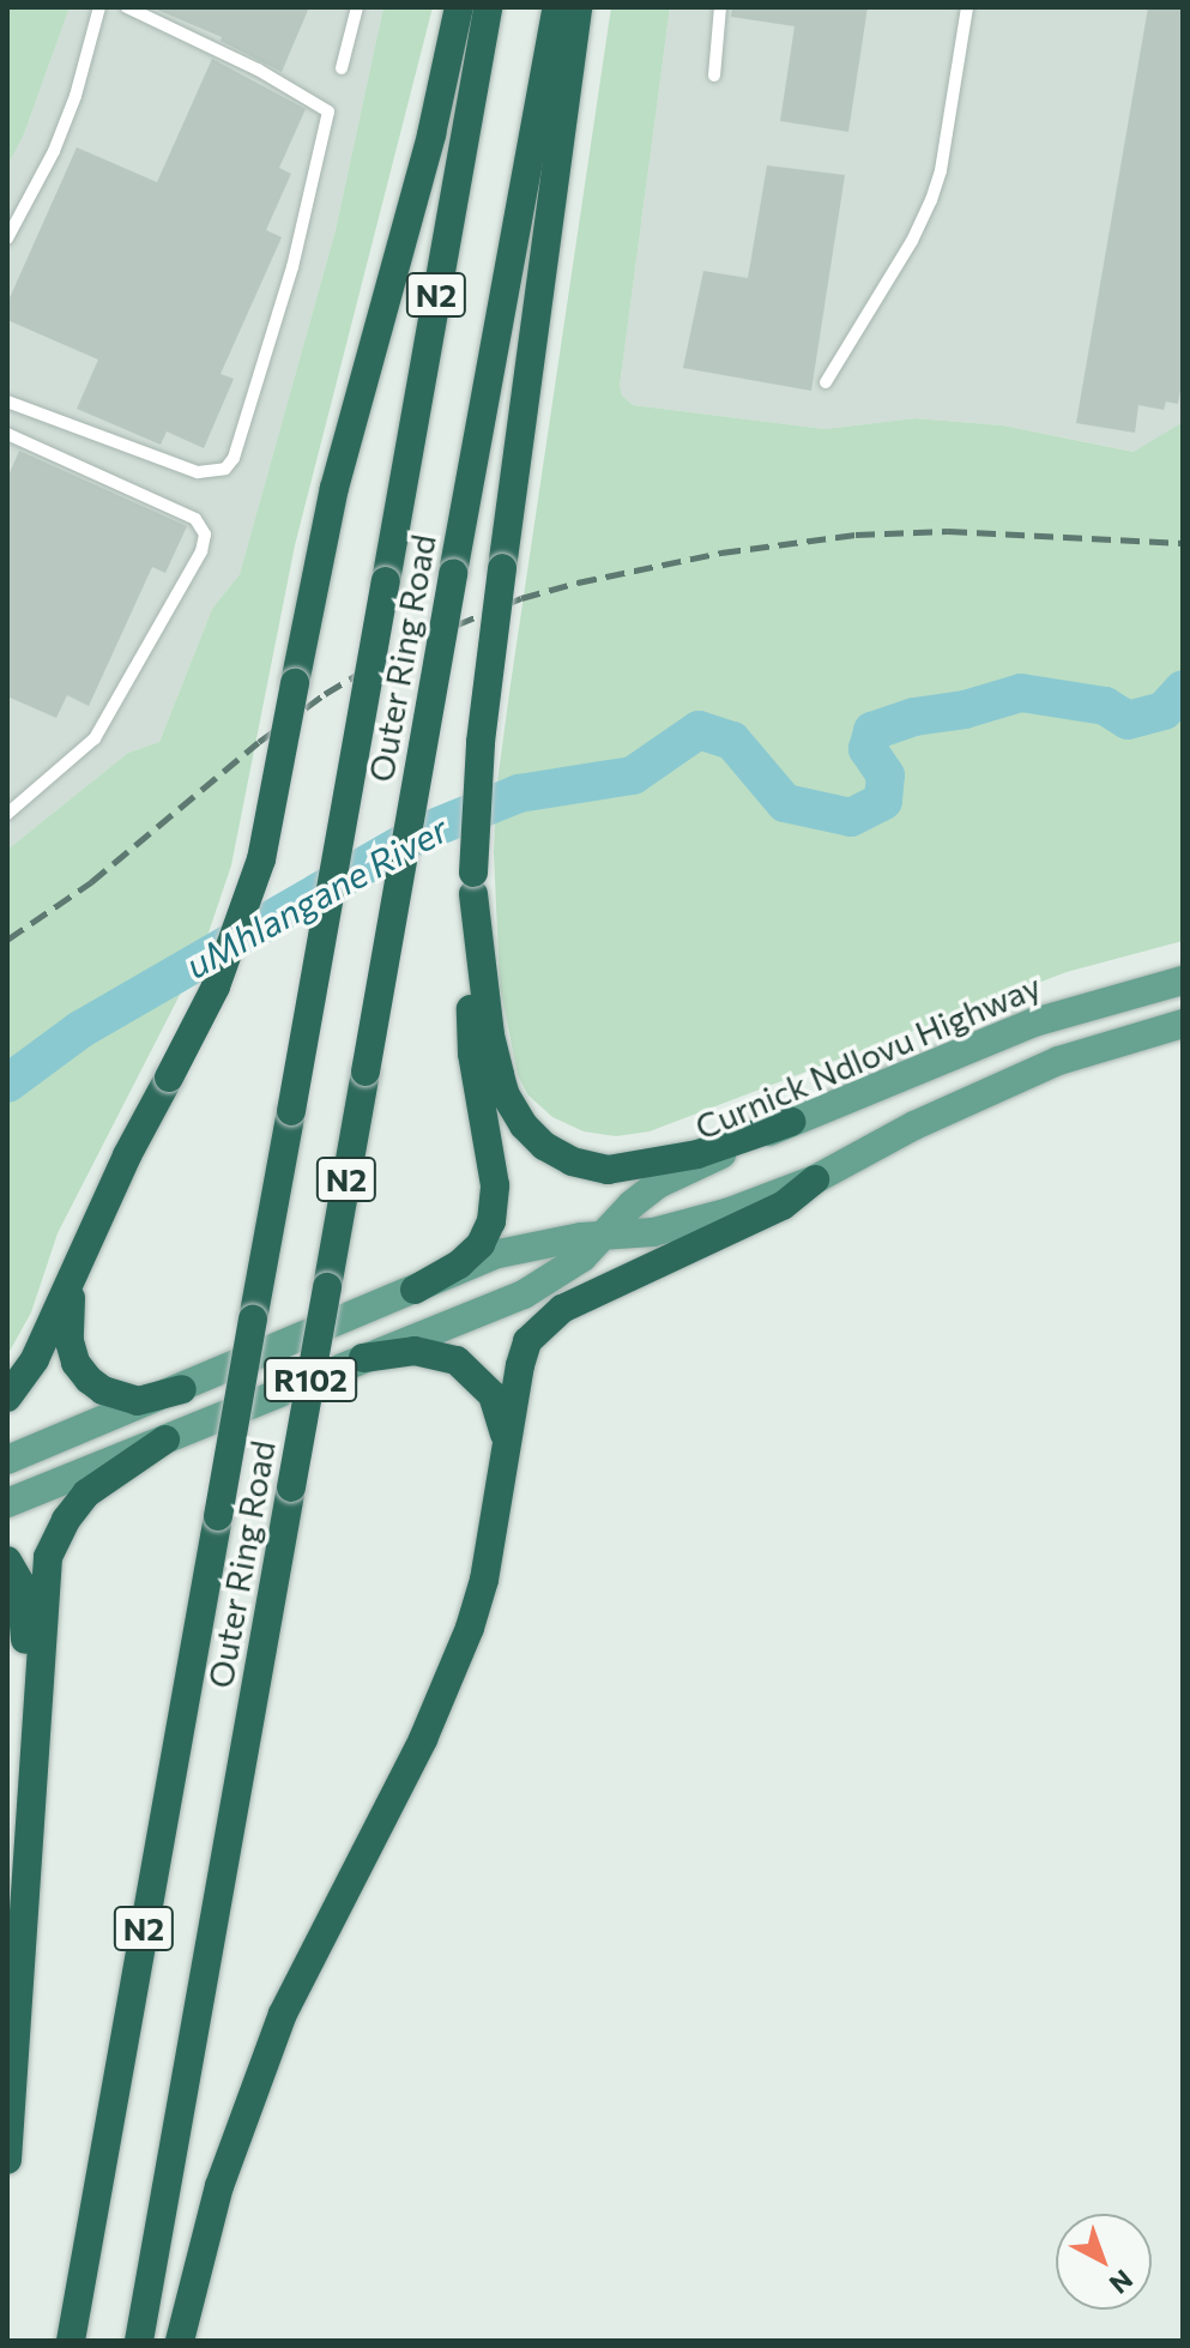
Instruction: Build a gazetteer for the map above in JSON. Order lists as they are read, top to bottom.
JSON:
{
  "streets": {
    "highway": ["N2", "Outer Ring Road"],
    "main road": ["Curnick Ndlovu Highway", "R102"]
  },
  "crossings": [
    ["Curnick Ndlovu Highway", "R102"]
  ],
  "water": ["uMhlangane River"],
  "north": "bottom right"
}
